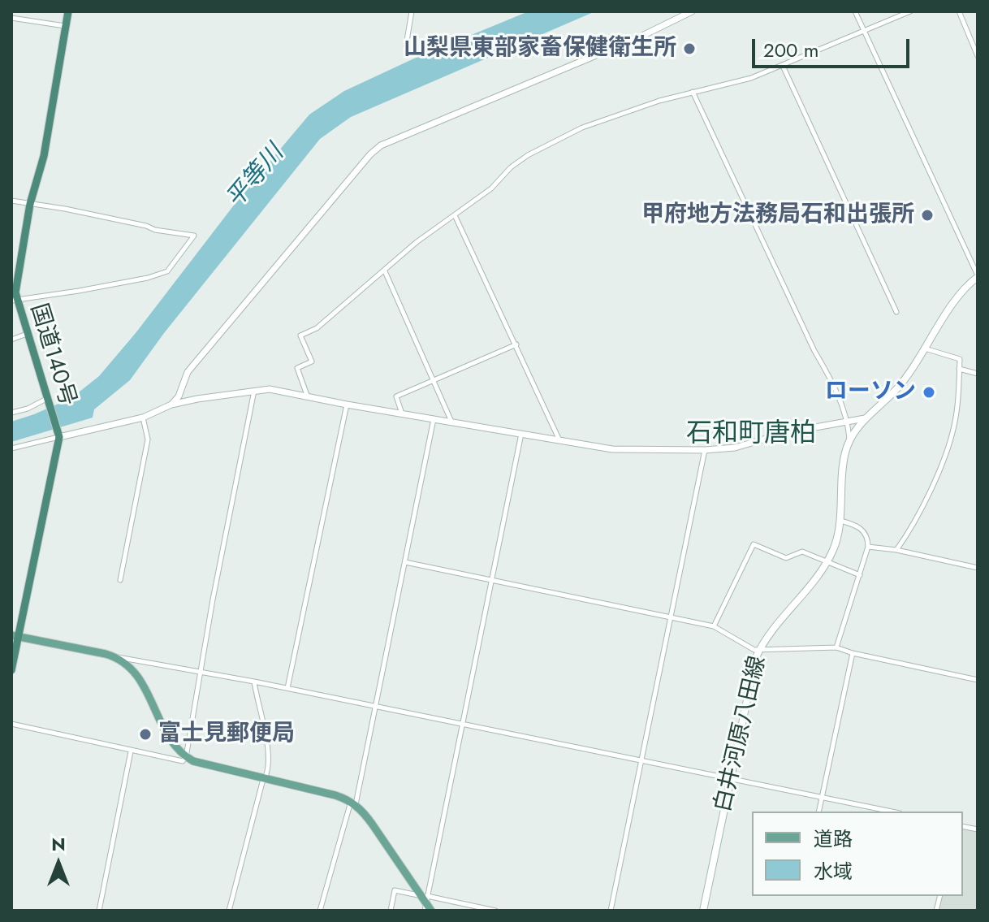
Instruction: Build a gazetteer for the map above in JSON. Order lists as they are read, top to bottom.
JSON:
{
  "streets": {
    "highway": ["国道140号"],
    "main road": ["白井河原八田線"]
  },
  "districts": ["石和町唐柏"],
  "water": ["平等川"],
  "places": [
    "山梨県東部家畜保健衛生所",
    "甲府地方法務局石和出張所",
    "ローソン",
    "富士見郵便局"
  ],
  "legend": ["道路", "水域"],
  "scale_bar": "200 m",
  "north": "top"
}
